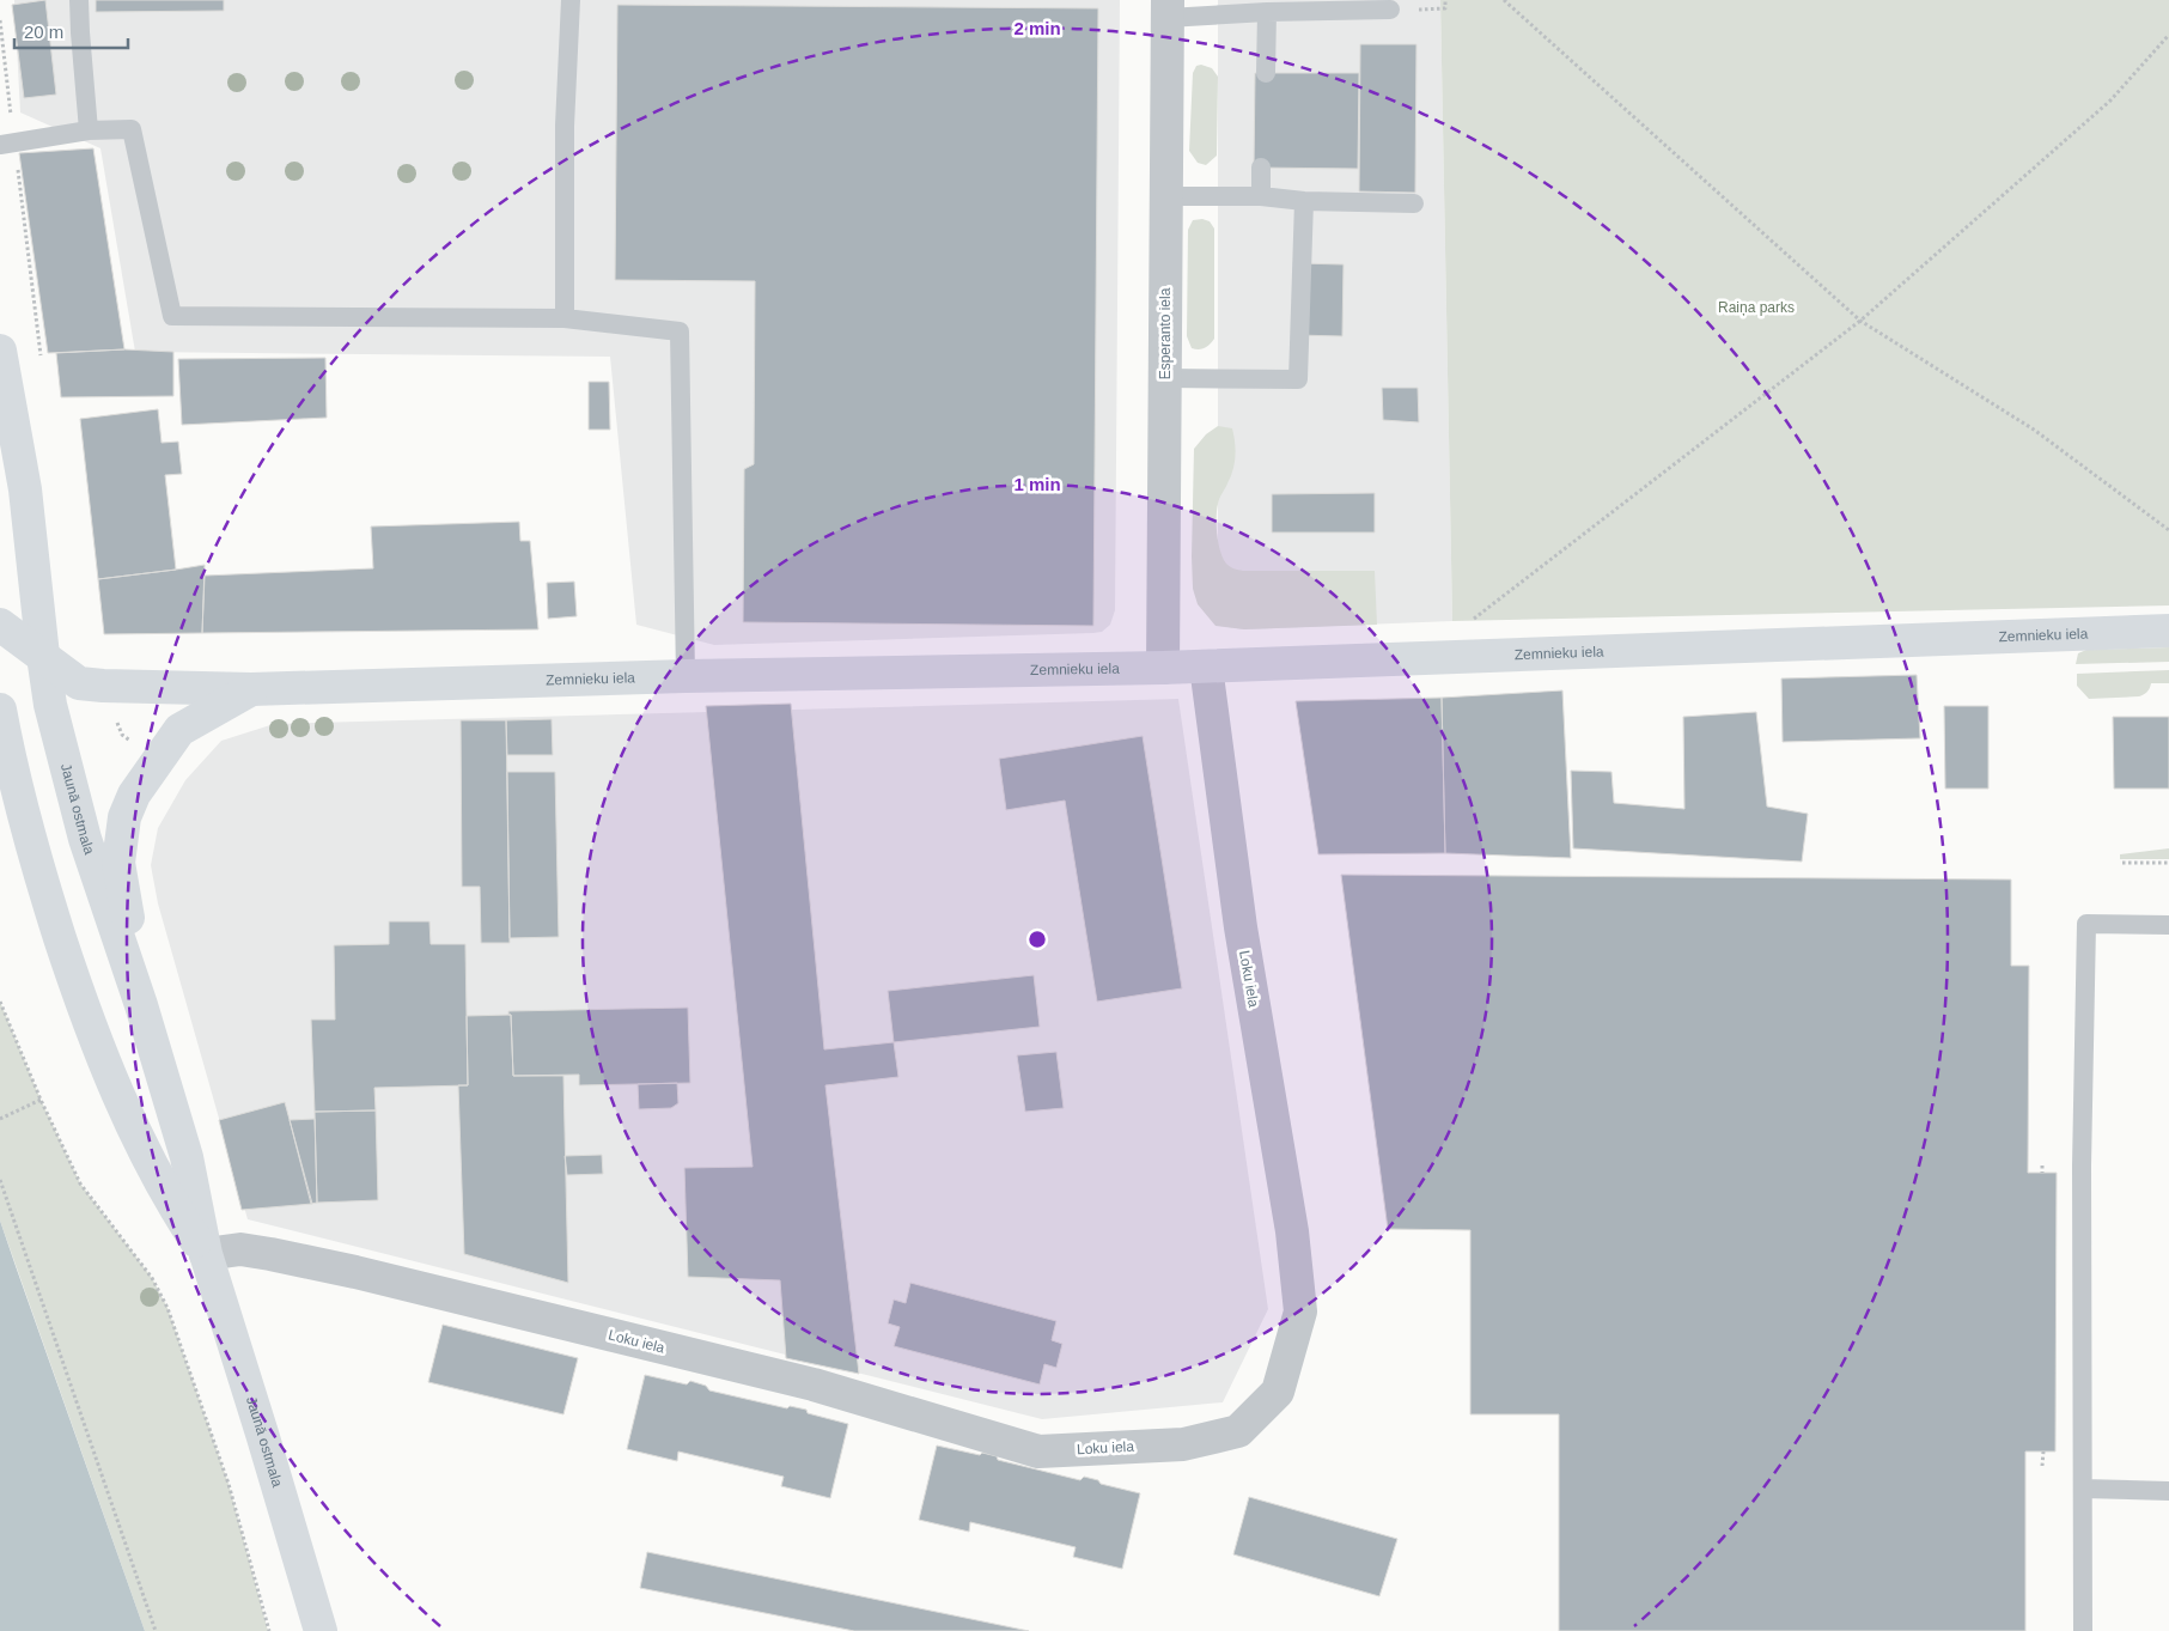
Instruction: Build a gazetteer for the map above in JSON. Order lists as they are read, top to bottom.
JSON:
{
  "streets": {
    "main road": ["Zemnieku iela", "Jaunā ostmala"],
    "street": ["Esperanto iela", "Loku iela"]
  },
  "crossings": [
    ["Esperanto iela", "Zemnieku iela"],
    ["Zemnieku iela", "Jaunā ostmala"],
    ["Zemnieku iela", "Loku iela"],
    ["Jaunā ostmala", "Loku iela"]
  ],
  "parks": ["Raiņa parks"],
  "scale_bar": "20 m",
  "rings": ["2 min", "1 min"]
}
